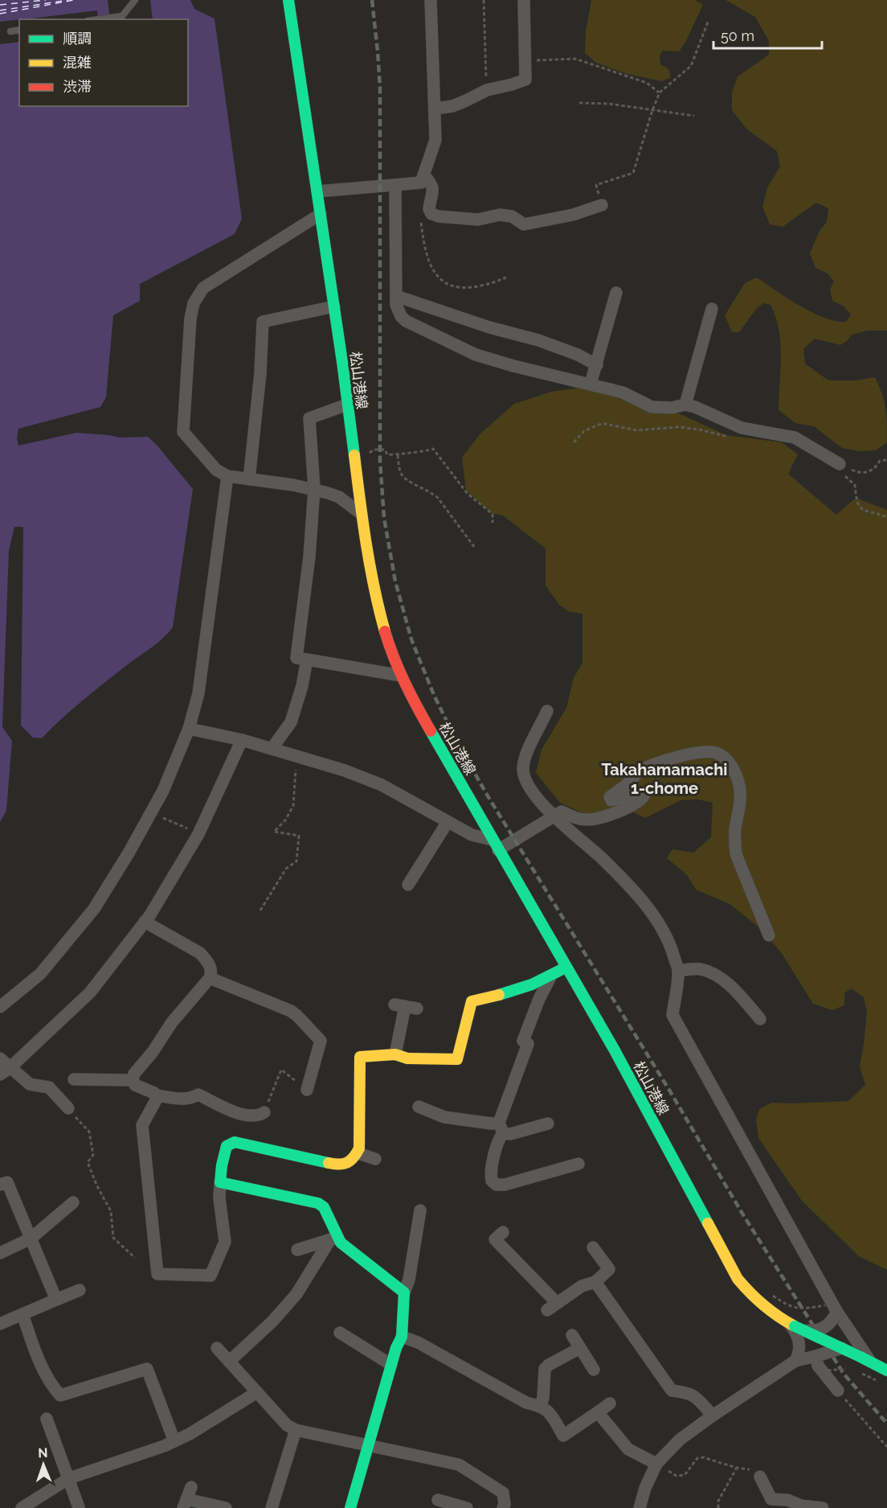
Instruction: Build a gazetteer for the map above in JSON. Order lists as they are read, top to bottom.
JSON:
{
  "streets": {
    "main road": ["松山港線"]
  },
  "districts": ["Takahamamachi 1-chome"],
  "legend": ["順調", "混雑", "渋滞"],
  "scale_bar": "50 m",
  "north": "top"
}
